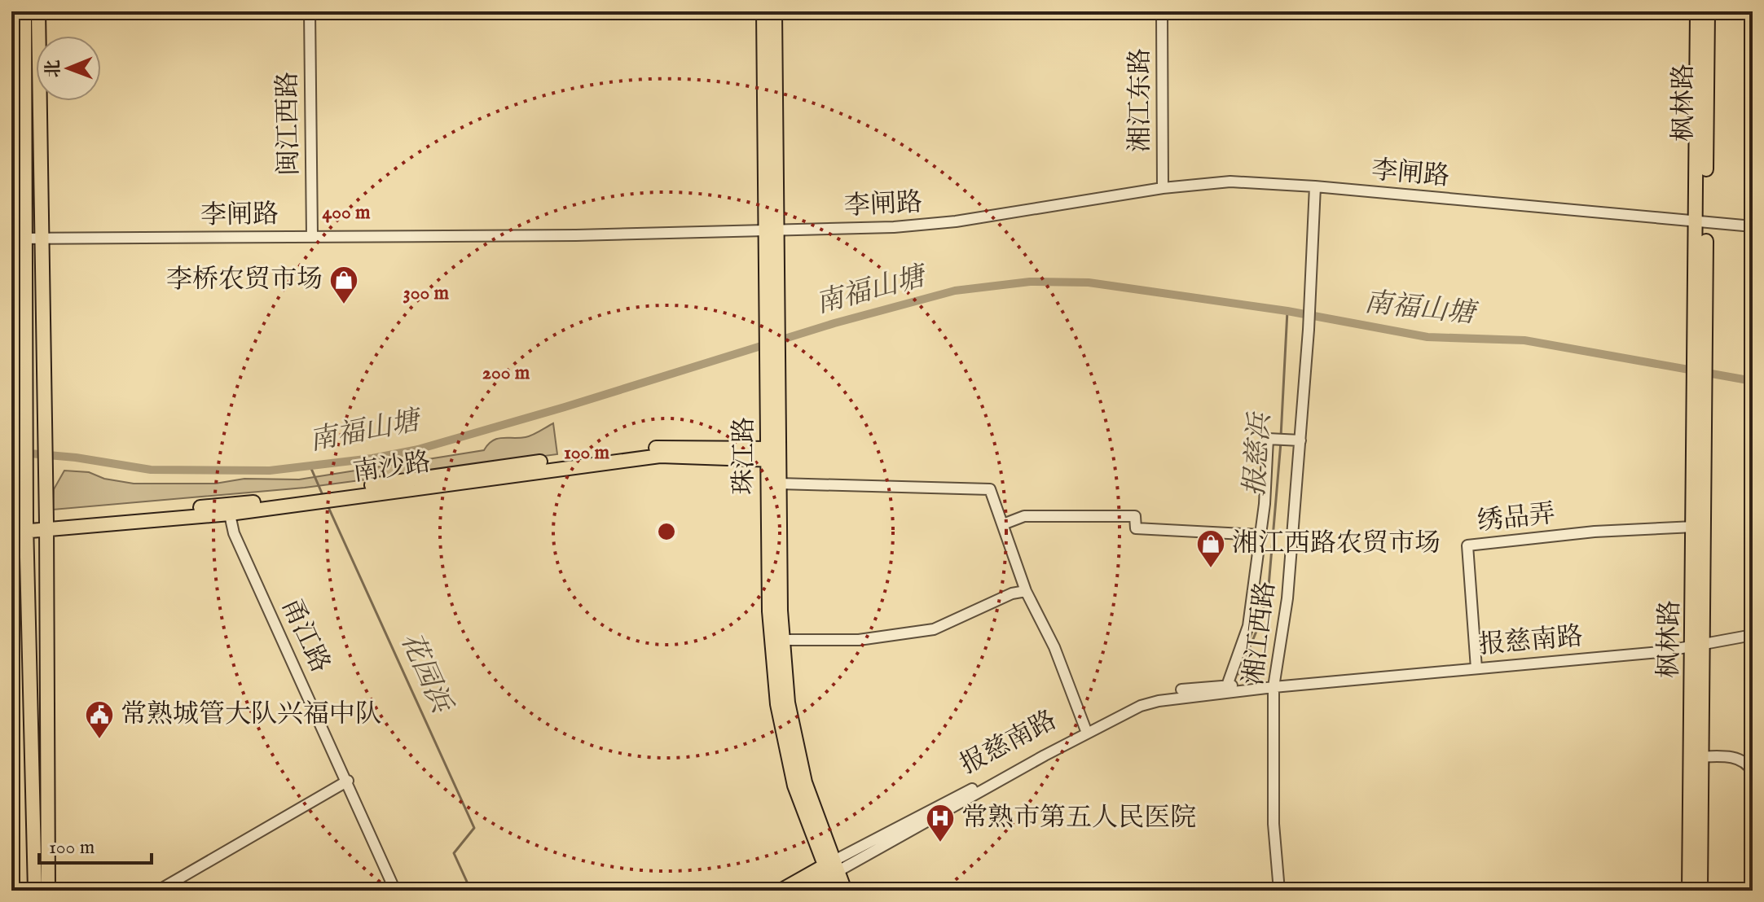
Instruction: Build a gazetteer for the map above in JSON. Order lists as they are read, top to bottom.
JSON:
{
  "streets": {
    "main road": [
      "枫林路",
      "珠江路",
      "南沙路",
      "报慈南路"
    ],
    "street": [
      "湘江东路",
      "闽江西路",
      "李闸路",
      "绣品弄",
      "湘江西路",
      "甬江路"
    ]
  },
  "crossings": [
    ["湘江东路", "李闸路"],
    ["枫林路", "李闸路"],
    ["枫林路", "绣品弄"],
    ["枫林路", "报慈南路"],
    ["闽江西路", "李闸路"],
    ["李闸路", "珠江路"],
    ["李闸路", "湘江西路"],
    ["珠江路", "南沙路"],
    ["珠江路", "报慈南路"],
    ["南沙路", "甬江路"],
    ["绣品弄", "报慈南路"],
    ["湘江西路", "报慈南路"]
  ],
  "water": ["南福山塘", "报慈浜", "花园浜"],
  "places": {
    "shop": ["李桥农贸市场", "湘江西路农贸市场"],
    "public building": ["常熟城管大队兴福中队"],
    "hospital": ["常熟市第五人民医院"]
  },
  "scale_bar": "100 m",
  "north": "left",
  "rings": [
    "400 m",
    "300 m",
    "200 m",
    "100 m"
  ]
}
